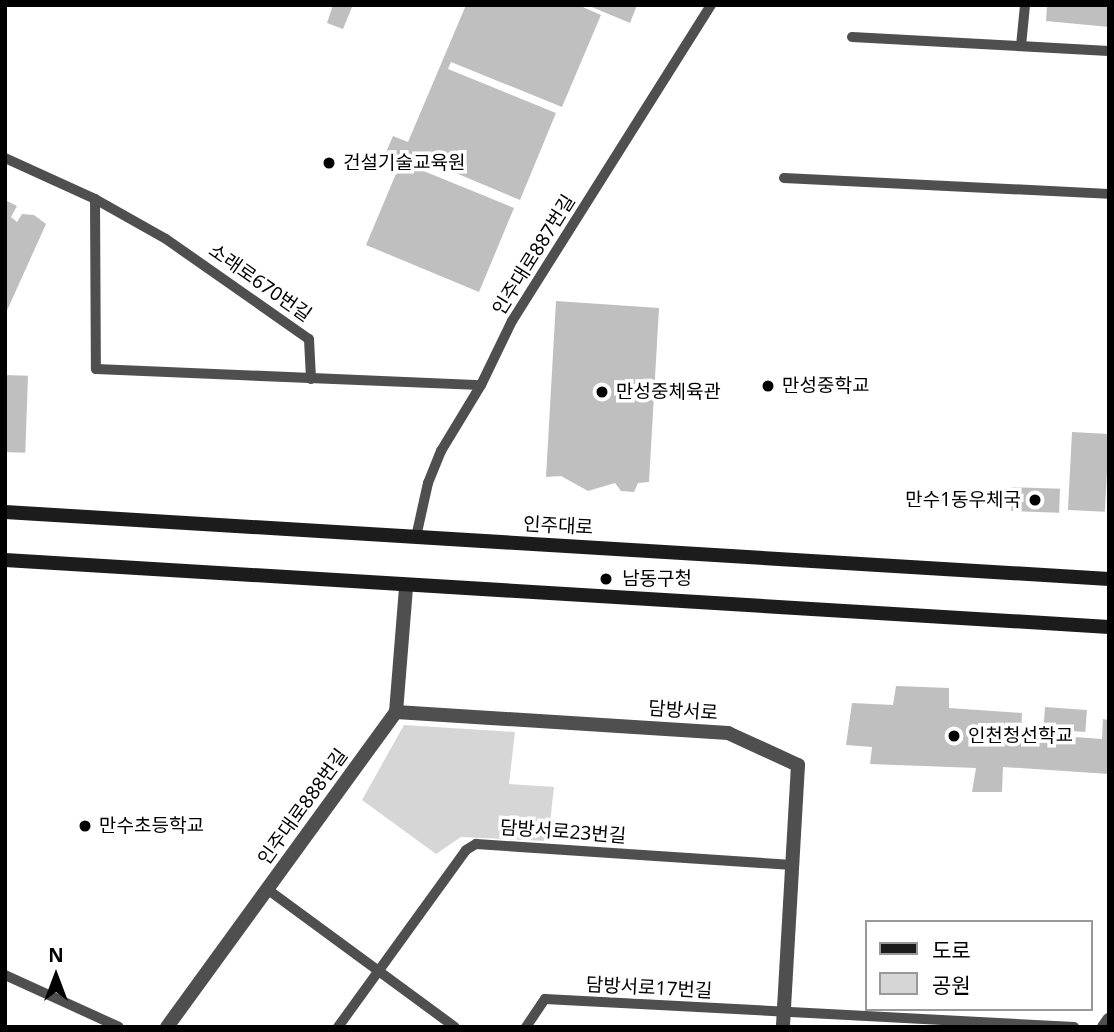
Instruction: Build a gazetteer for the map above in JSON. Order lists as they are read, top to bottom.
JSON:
{
  "streets": {
    "main road": ["인주대로"],
    "street": ["담방서로", "인주대로888번길"],
    "lane": [
      "인주대로887번길",
      "소래로670번길",
      "담방서로23번길",
      "담방서로17번길"
    ]
  },
  "crossings": [
    ["인주대로887번길", "인주대로"],
    ["담방서로", "인주대로888번길"],
    ["담방서로", "담방서로23번길"],
    ["담방서로", "담방서로17번길"]
  ],
  "places": [
    "건설기술교육원",
    "만성중학교",
    "만성중체육관",
    "만수1동우체국",
    "남동구청",
    "인천청선학교",
    "만수초등학교"
  ],
  "legend": ["도로", "공원"],
  "north": "top"
}
